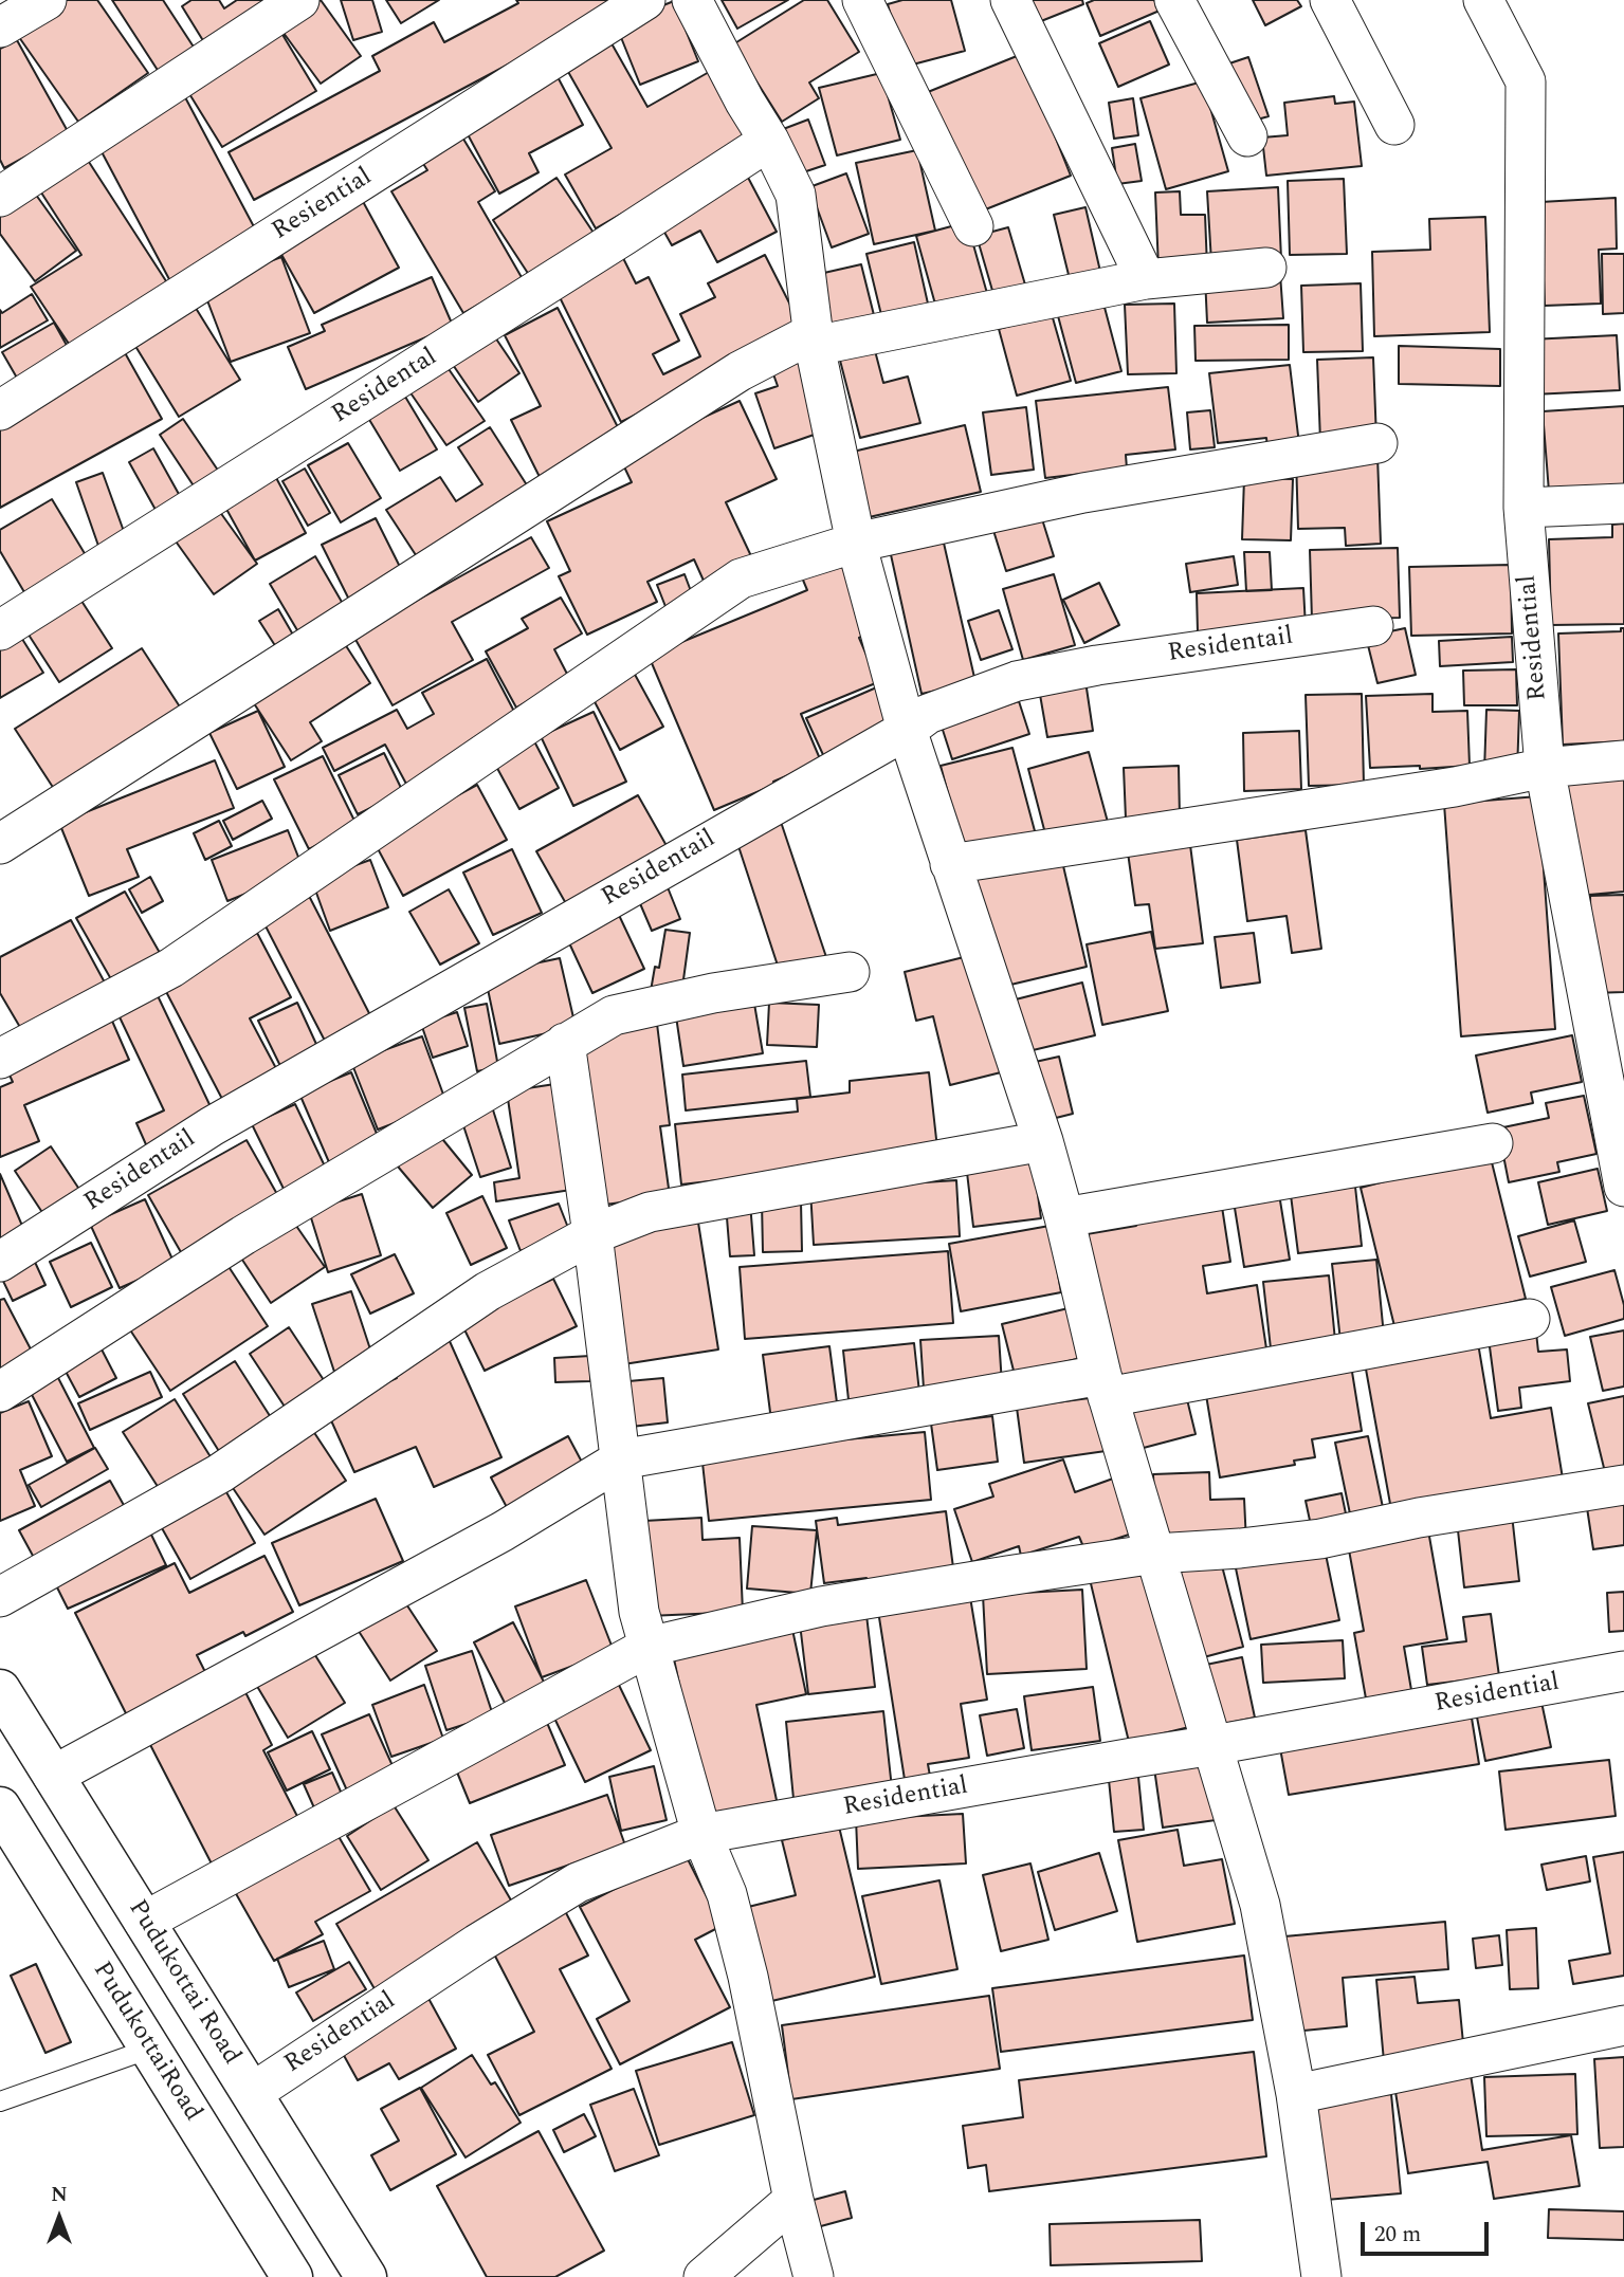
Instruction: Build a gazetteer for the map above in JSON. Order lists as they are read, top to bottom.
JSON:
{
  "streets": {
    "highway": ["Pudukottai Road", "PudukottaiRoad"],
    "street": [
      "Resiential",
      "Residental",
      "Residential",
      "Residentail"
    ]
  },
  "crossings": [
    ["Residential", "Pudukottai Road"]
  ],
  "scale_bar": "20 m",
  "north": "top"
}
